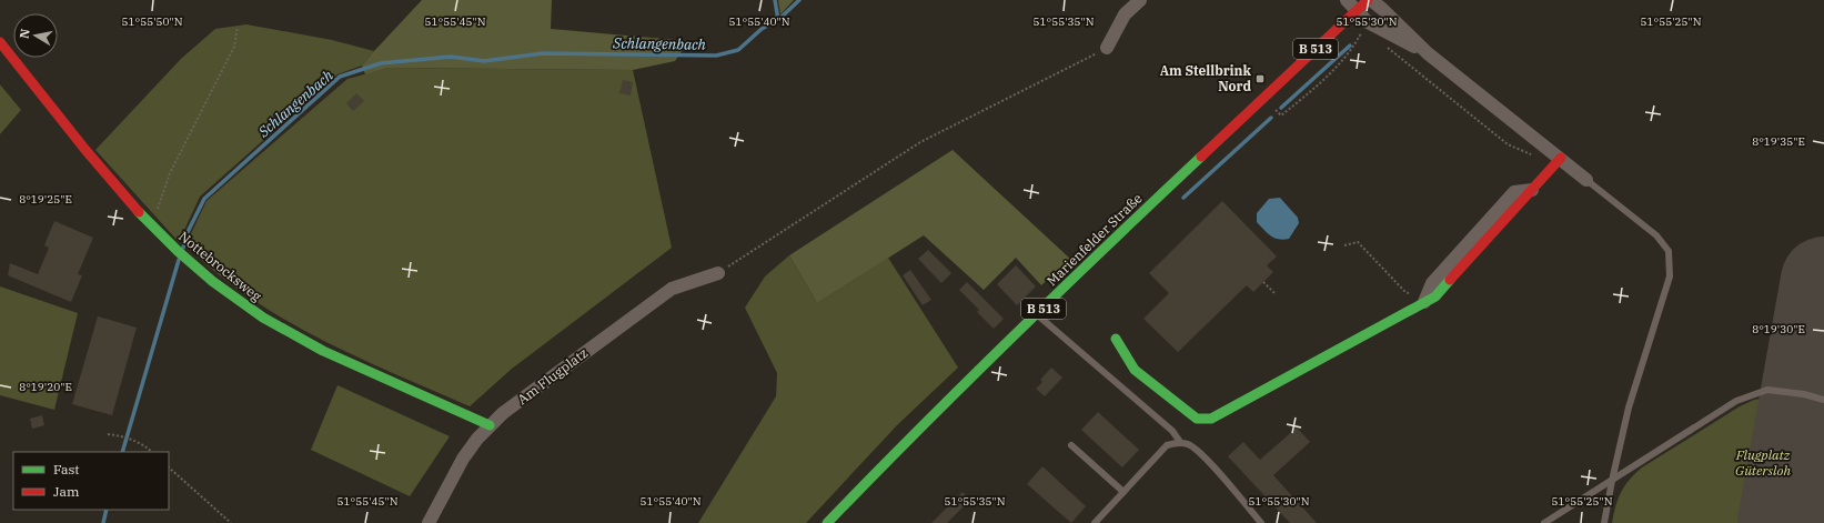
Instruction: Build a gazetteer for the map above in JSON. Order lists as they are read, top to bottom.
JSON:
{
  "streets": {
    "street": [
      "B 513",
      "Marienfelder Straße",
      "Nottebrocksweg",
      "Am Flugplatz"
    ]
  },
  "crossings": [
    ["Nottebrocksweg", "Am Flugplatz"]
  ],
  "water": ["Schlangenbach"],
  "parks": ["Flugplatz Gütersloh"],
  "places": {
    "transit": ["Am Stellbrink Nord"]
  },
  "legend": ["Fast", "Jam"],
  "north": "left",
  "coordinates": [
    "51°55'50\"N",
    "51°55'45\"N",
    "51°55'40\"N",
    "51°55'35\"N",
    "51°55'30\"N",
    "51°55'25\"N",
    "8°19'35\"E",
    "8°19'25\"E",
    "8°19'30\"E",
    "8°19'20\"E"
  ]
}
